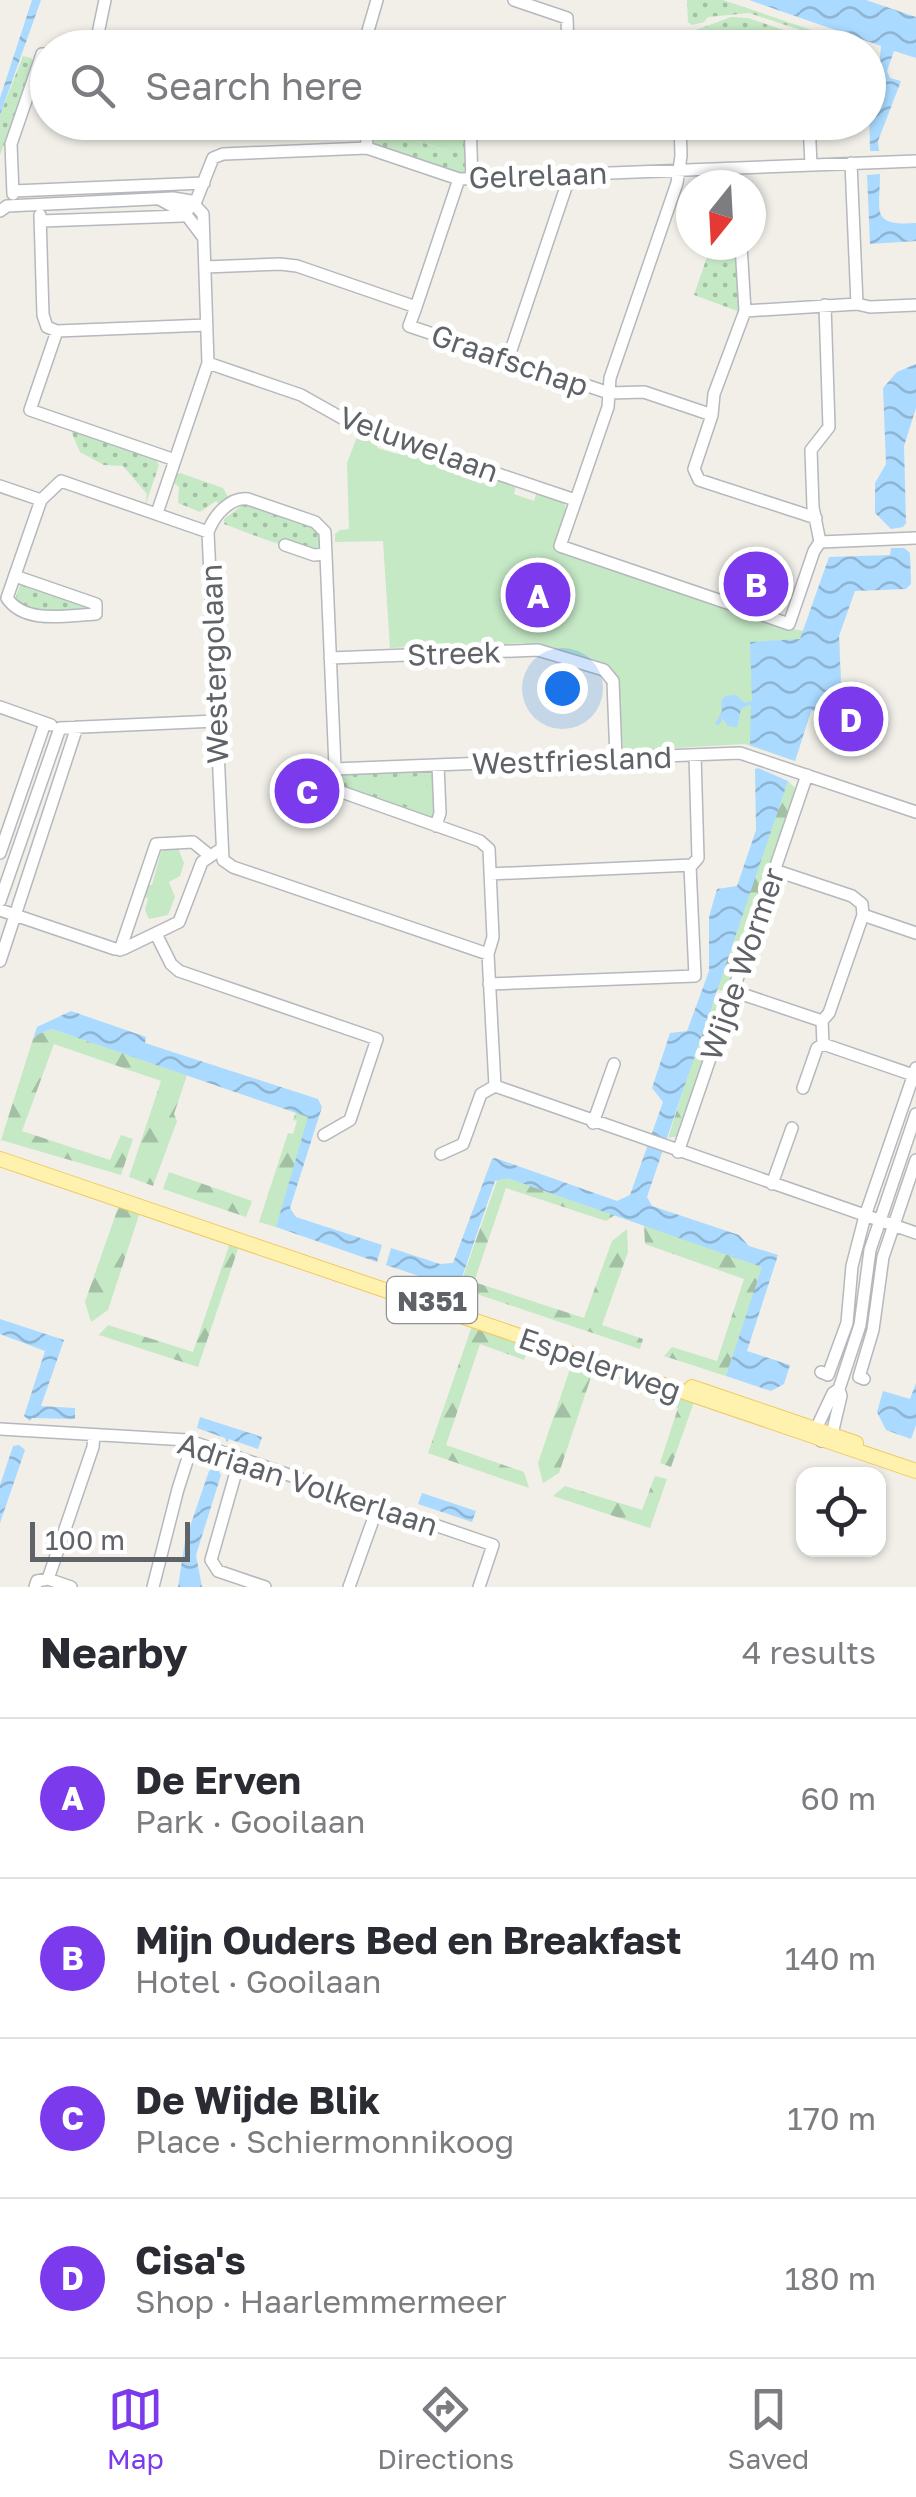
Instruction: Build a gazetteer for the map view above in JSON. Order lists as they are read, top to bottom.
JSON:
{
  "streets": {
    "main road": ["N351", "Espelerweg"],
    "street": [
      "Gelrelaan",
      "Graafschap",
      "Veluwelaan",
      "Streek",
      "Westergolaan",
      "Westfriesland",
      "Wijde Wormer",
      "Adriaan Volkerlaan"
    ]
  },
  "crossings": [
    ["Streek", "Westfriesland"],
    ["Westfriesland", "Wijde Wormer"]
  ],
  "scale_bar": "100 m",
  "north": "bottom",
  "page": {
    "search": "Search here",
    "pins": [
      "B",
      "A",
      "D",
      "C"
    ],
    "scale": "100 m",
    "heading": ["Nearby", "4 results"],
    "list": [
      {
        "mark": "A",
        "name": "De Erven",
        "note": "Park · Gooilaan",
        "value": "60 m"
      },
      {
        "mark": "B",
        "name": "Mijn Ouders Bed en Breakfast",
        "note": "Hotel · Gooilaan",
        "value": "140 m"
      },
      {
        "mark": "C",
        "name": "De Wijde Blik",
        "note": "Place · Schiermonnikoog",
        "value": "170 m"
      },
      {
        "mark": "D",
        "name": "Cisa's",
        "note": "Shop · Haarlemmermeer",
        "value": "180 m"
      }
    ],
    "nav": ["Map", "Directions", "Saved"]
  }
}
